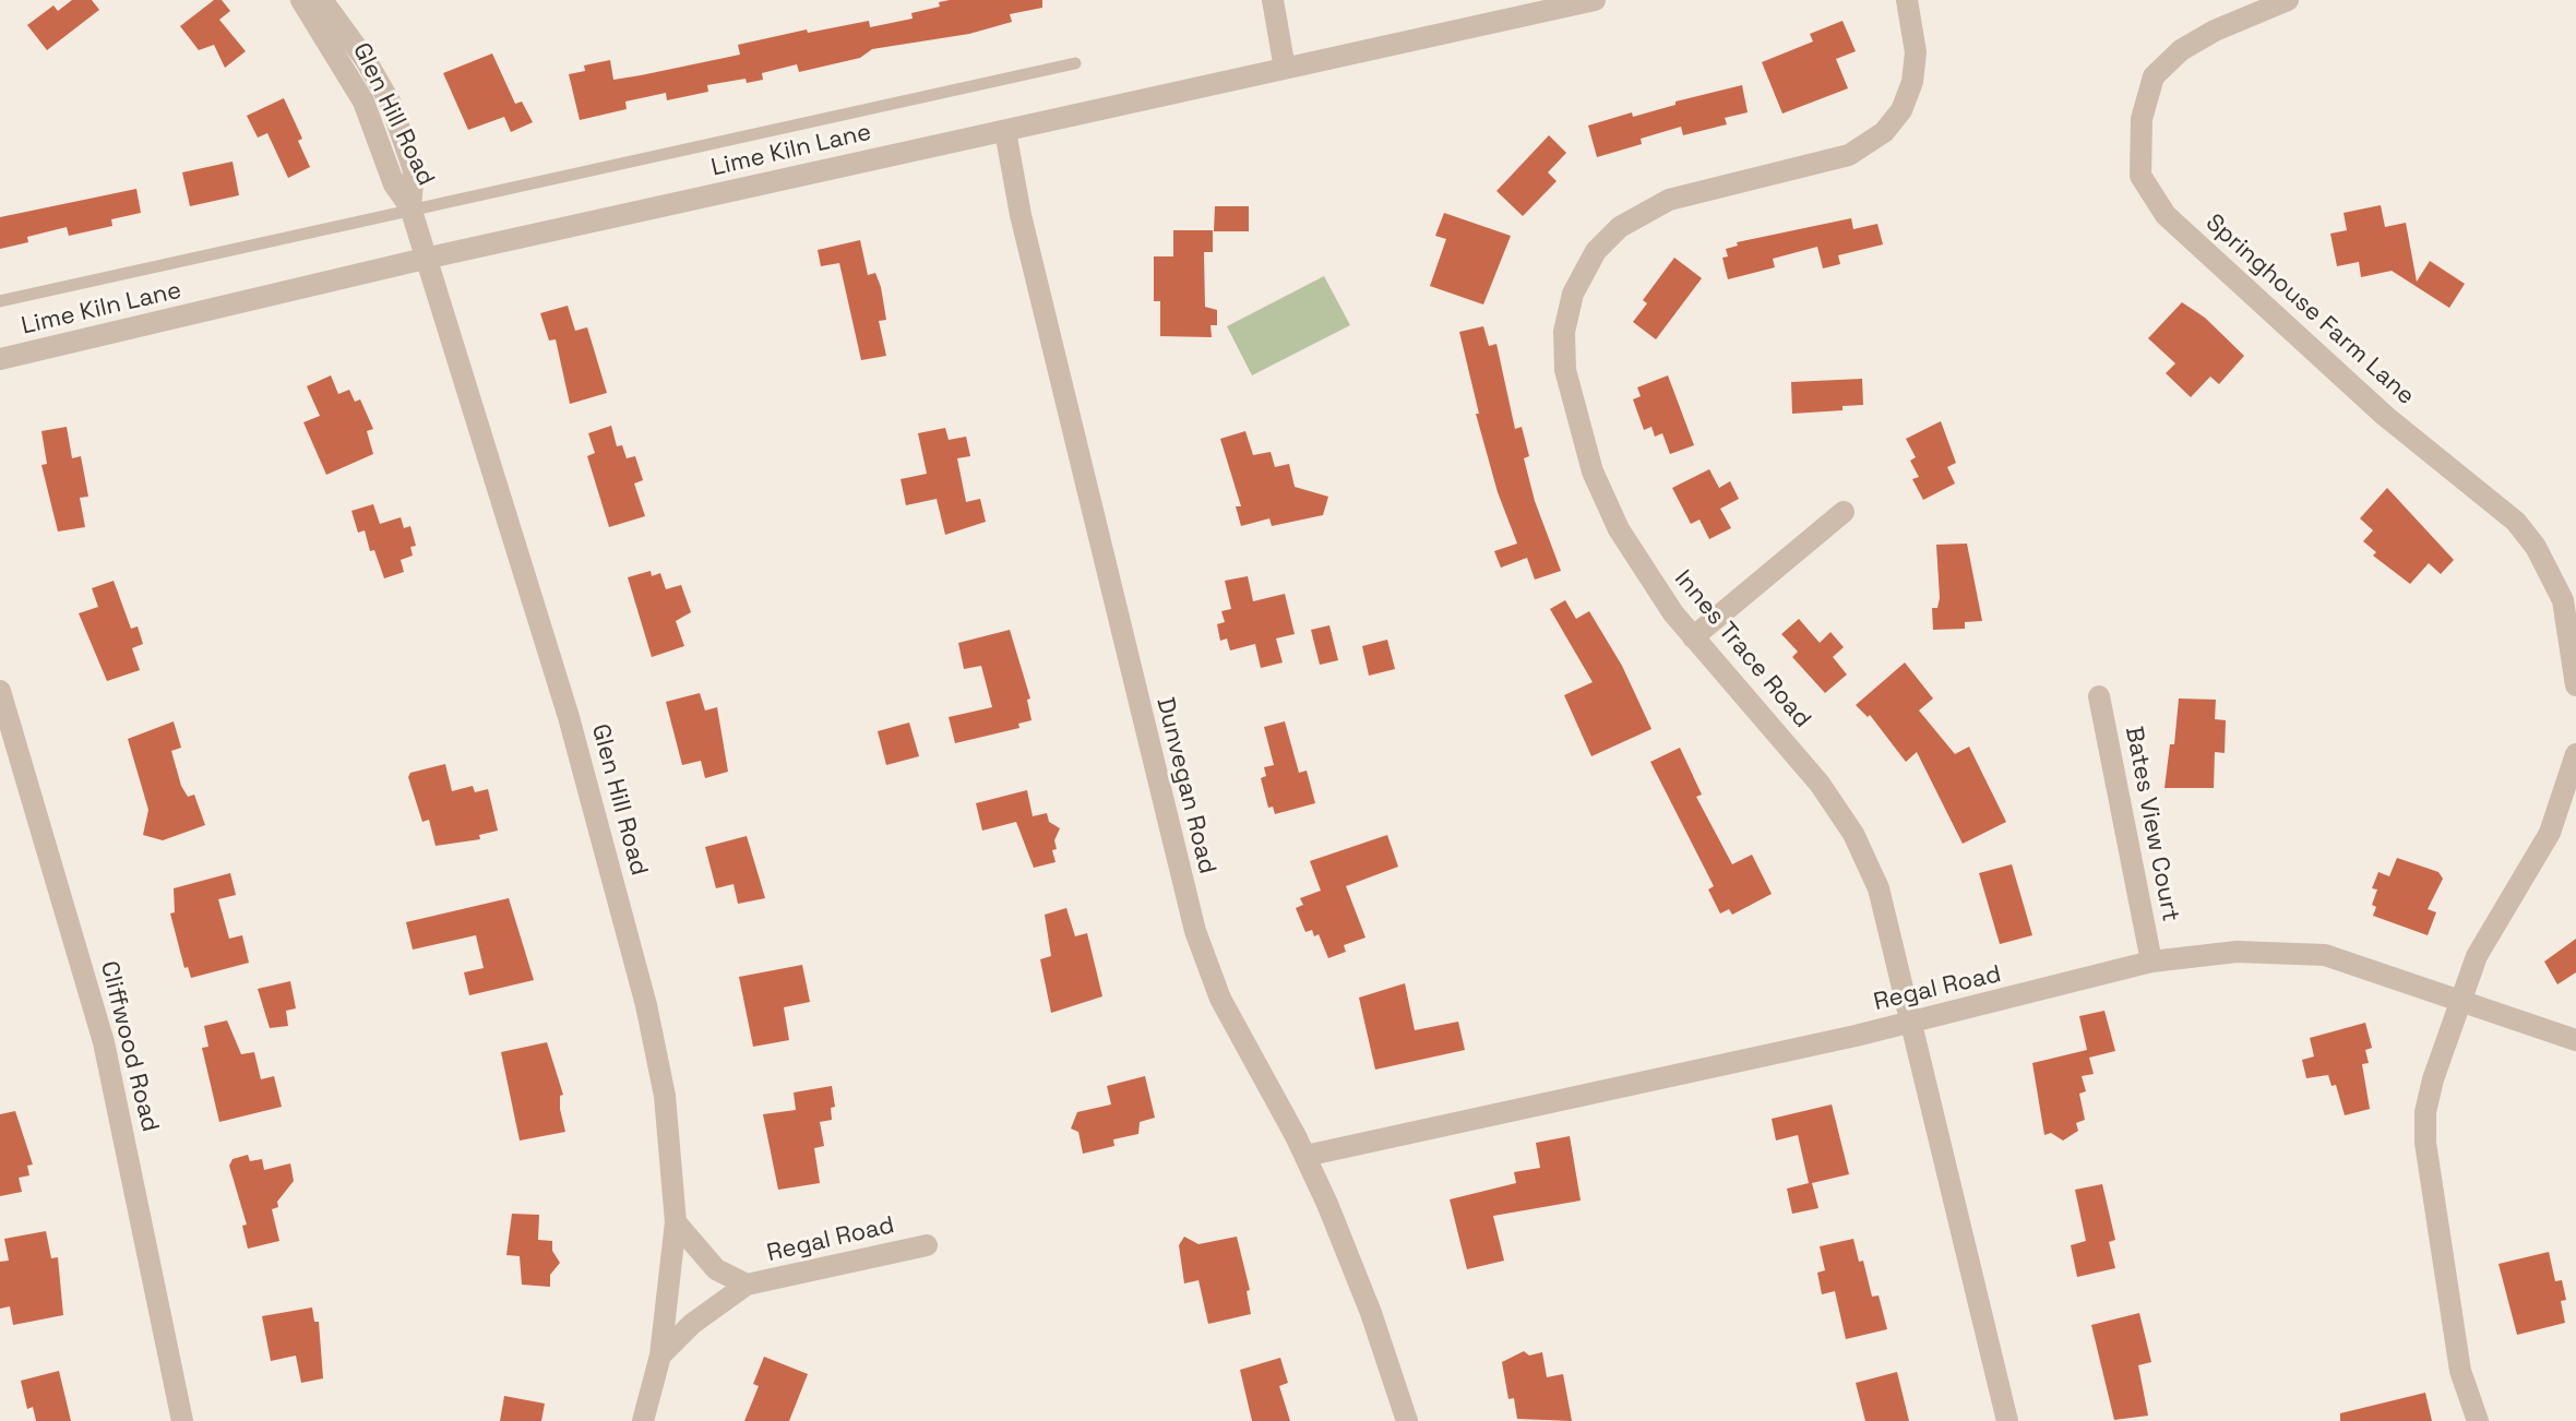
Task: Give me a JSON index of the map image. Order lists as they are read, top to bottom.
{
  "streets": {
    "street": [
      "Glen Hill Road",
      "Lime Kiln Lane",
      "Springhouse Farm Lane",
      "Innes Trace Road",
      "Dunvegan Road",
      "Bates View Court",
      "Regal Road",
      "Cliffwood Road"
    ]
  },
  "crossings": [
    ["Glen Hill Road", "Lime Kiln Lane"],
    ["Glen Hill Road", "Regal Road"],
    ["Lime Kiln Lane", "Dunvegan Road"],
    ["Innes Trace Road", "Regal Road"],
    ["Dunvegan Road", "Regal Road"],
    ["Bates View Court", "Regal Road"]
  ]
}
